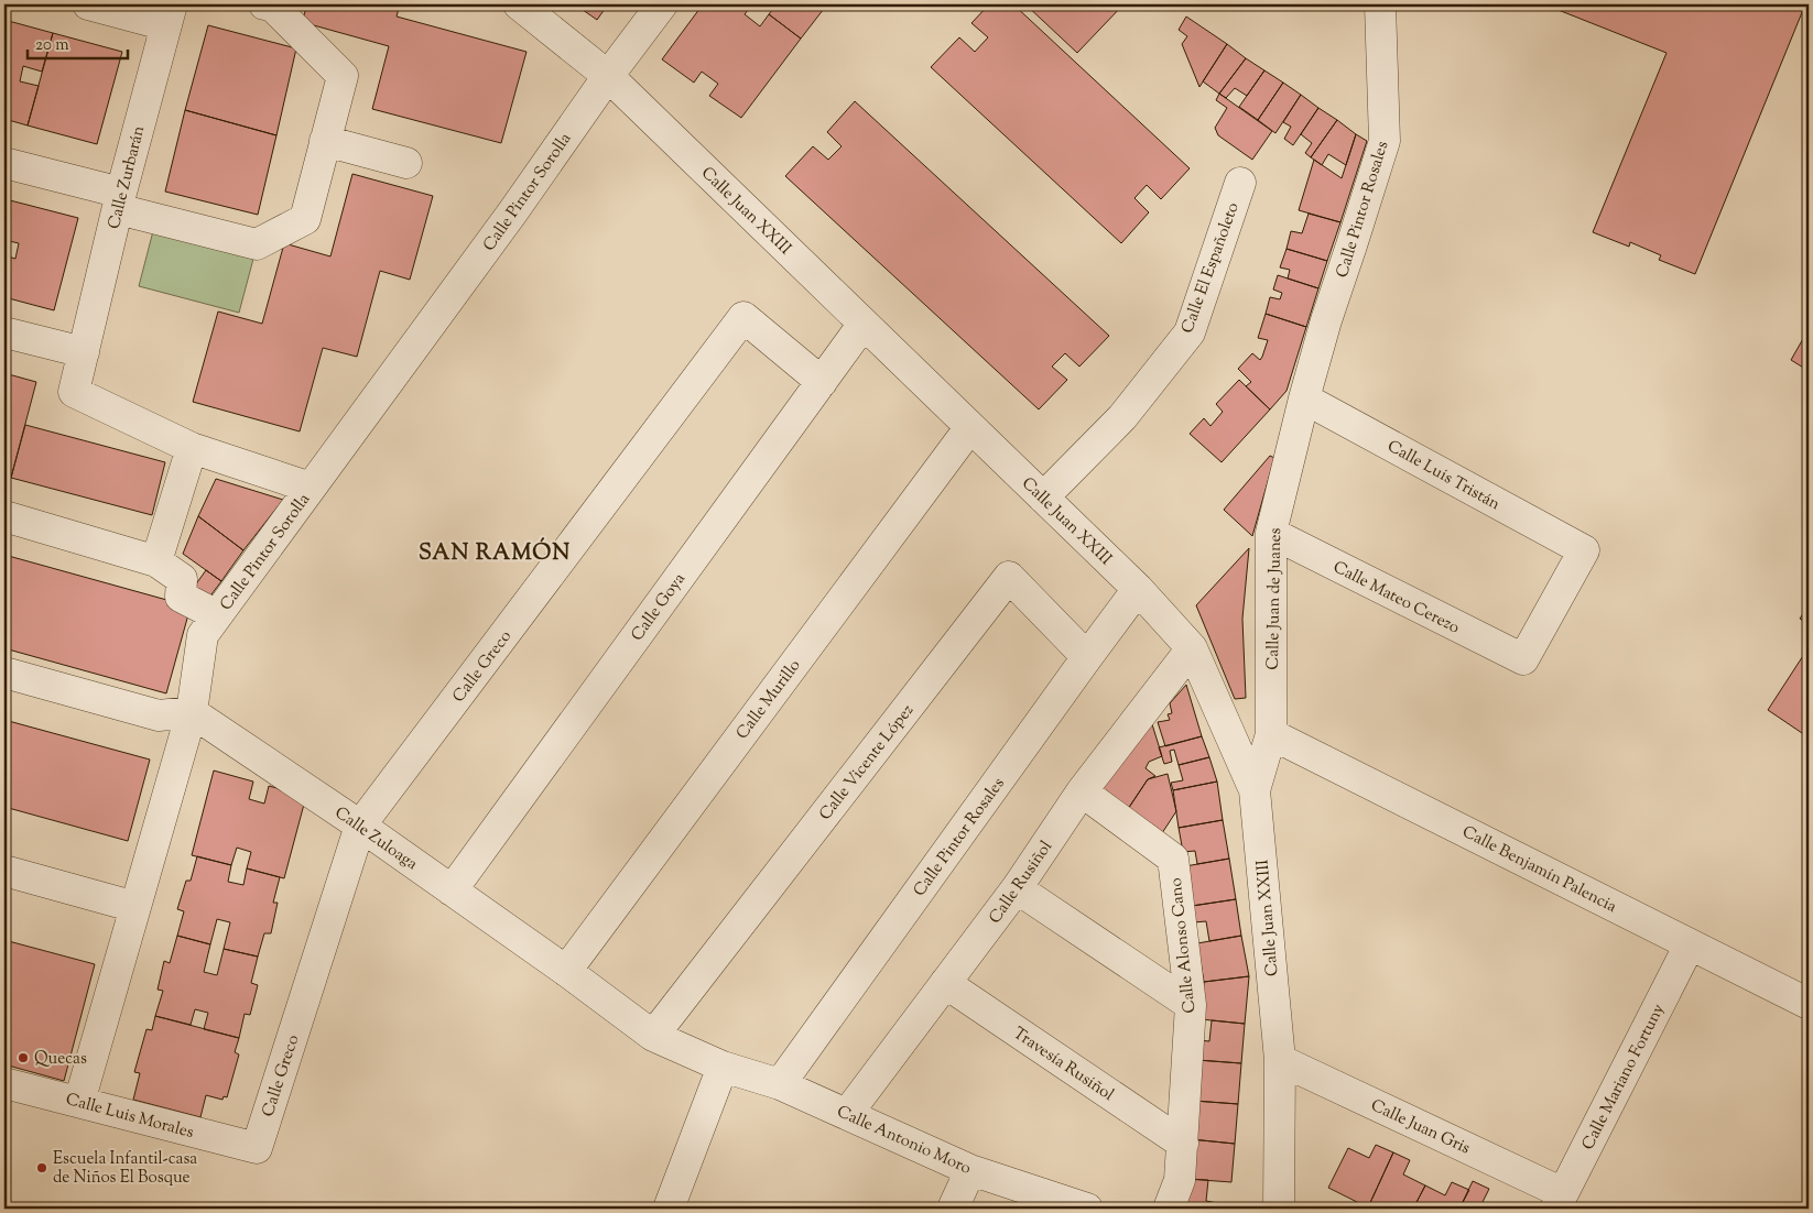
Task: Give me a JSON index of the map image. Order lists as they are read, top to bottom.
{
  "streets": {
    "street": [
      "Calle Zurbarán",
      "Calle Pintor Sorolla",
      "Calle Pintor Rosales",
      "Calle Juan XXIII",
      "Calle El Españoleto",
      "Calle Luis Tristán",
      "Calle Mateo Cerezo",
      "Calle Juan de Juanes",
      "Calle Goya",
      "Calle Greco",
      "Calle Murillo",
      "Calle Vicente López",
      "Calle Zuloaga",
      "Calle Benjamín Palencia",
      "Calle Rusiñol",
      "Calle Alonso Cano",
      "Travesía Rusiñol",
      "Calle Mariano Fortuny",
      "Calle Luis Morales",
      "Calle Juan Gris",
      "Calle Antonio Moro"
    ]
  },
  "crossings": [
    ["Calle Pintor Sorolla", "Calle Juan XXIII"],
    ["Calle Pintor Sorolla", "Calle Zuloaga"],
    ["Calle Pintor Sorolla", "Calle Luis Morales"],
    ["Calle Pintor Rosales", "Calle Juan XXIII"],
    ["Calle Pintor Rosales", "Calle Luis Tristán"],
    ["Calle Pintor Rosales", "Calle Juan de Juanes"],
    ["Calle Pintor Rosales", "Calle Vicente López"],
    ["Calle Pintor Rosales", "Calle Antonio Moro"],
    ["Calle Juan XXIII", "Calle El Españoleto"],
    ["Calle Juan XXIII", "Calle Juan de Juanes"],
    ["Calle Juan XXIII", "Calle Goya"],
    ["Calle Juan XXIII", "Calle Murillo"],
    ["Calle Juan XXIII", "Calle Rusiñol"],
    ["Calle Juan XXIII", "Calle Juan Gris"],
    ["Calle Luis Tristán", "Calle Mateo Cerezo"],
    ["Calle Luis Tristán", "Calle Juan de Juanes"],
    ["Calle Mateo Cerezo", "Calle Juan de Juanes"],
    ["Calle Juan de Juanes", "Calle Benjamín Palencia"],
    ["Calle Goya", "Calle Greco"],
    ["Calle Goya", "Calle Zuloaga"],
    ["Calle Greco", "Calle Zuloaga"],
    ["Calle Greco", "Calle Luis Morales"],
    ["Calle Murillo", "Calle Zuloaga"],
    ["Calle Vicente López", "Calle Zuloaga"],
    ["Calle Zuloaga", "Calle Antonio Moro"],
    ["Calle Benjamín Palencia", "Calle Mariano Fortuny"],
    ["Calle Rusiñol", "Calle Alonso Cano"],
    ["Calle Rusiñol", "Travesía Rusiñol"],
    ["Calle Rusiñol", "Calle Antonio Moro"],
    ["Calle Alonso Cano", "Travesía Rusiñol"],
    ["Calle Mariano Fortuny", "Calle Juan Gris"]
  ],
  "districts": ["SAN RAMÓN"],
  "places": ["Quecas", "Escuela Infantil-casa de Niños El Bosque"],
  "scale_bar": "20 m"
}
